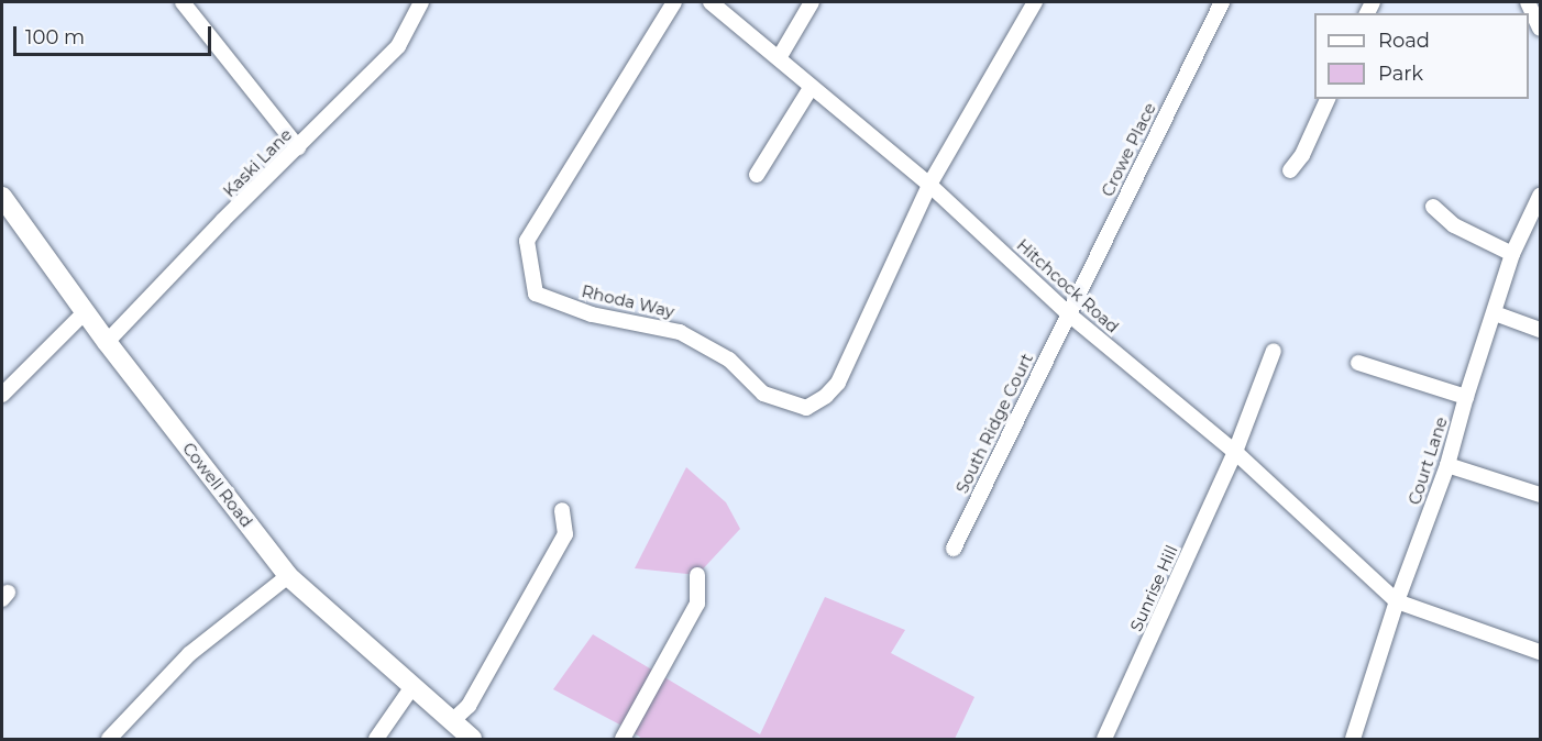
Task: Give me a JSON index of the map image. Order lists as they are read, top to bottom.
{
  "streets": {
    "street": [
      "Crowe Place",
      "Kaski Lane",
      "Hitchcock Road",
      "Rhoda Way",
      "South Ridge Court",
      "Court Lane",
      "Cowell Road",
      "Sunrise Hill"
    ]
  },
  "crossings": [
    ["Crowe Place", "Hitchcock Road"],
    ["Crowe Place", "South Ridge Court"],
    ["Kaski Lane", "Cowell Road"],
    ["Hitchcock Road", "Rhoda Way"],
    ["Hitchcock Road", "South Ridge Court"],
    ["Hitchcock Road", "Court Lane"],
    ["Hitchcock Road", "Sunrise Hill"]
  ],
  "legend": ["Road", "Park"],
  "scale_bar": "100 m"
}
